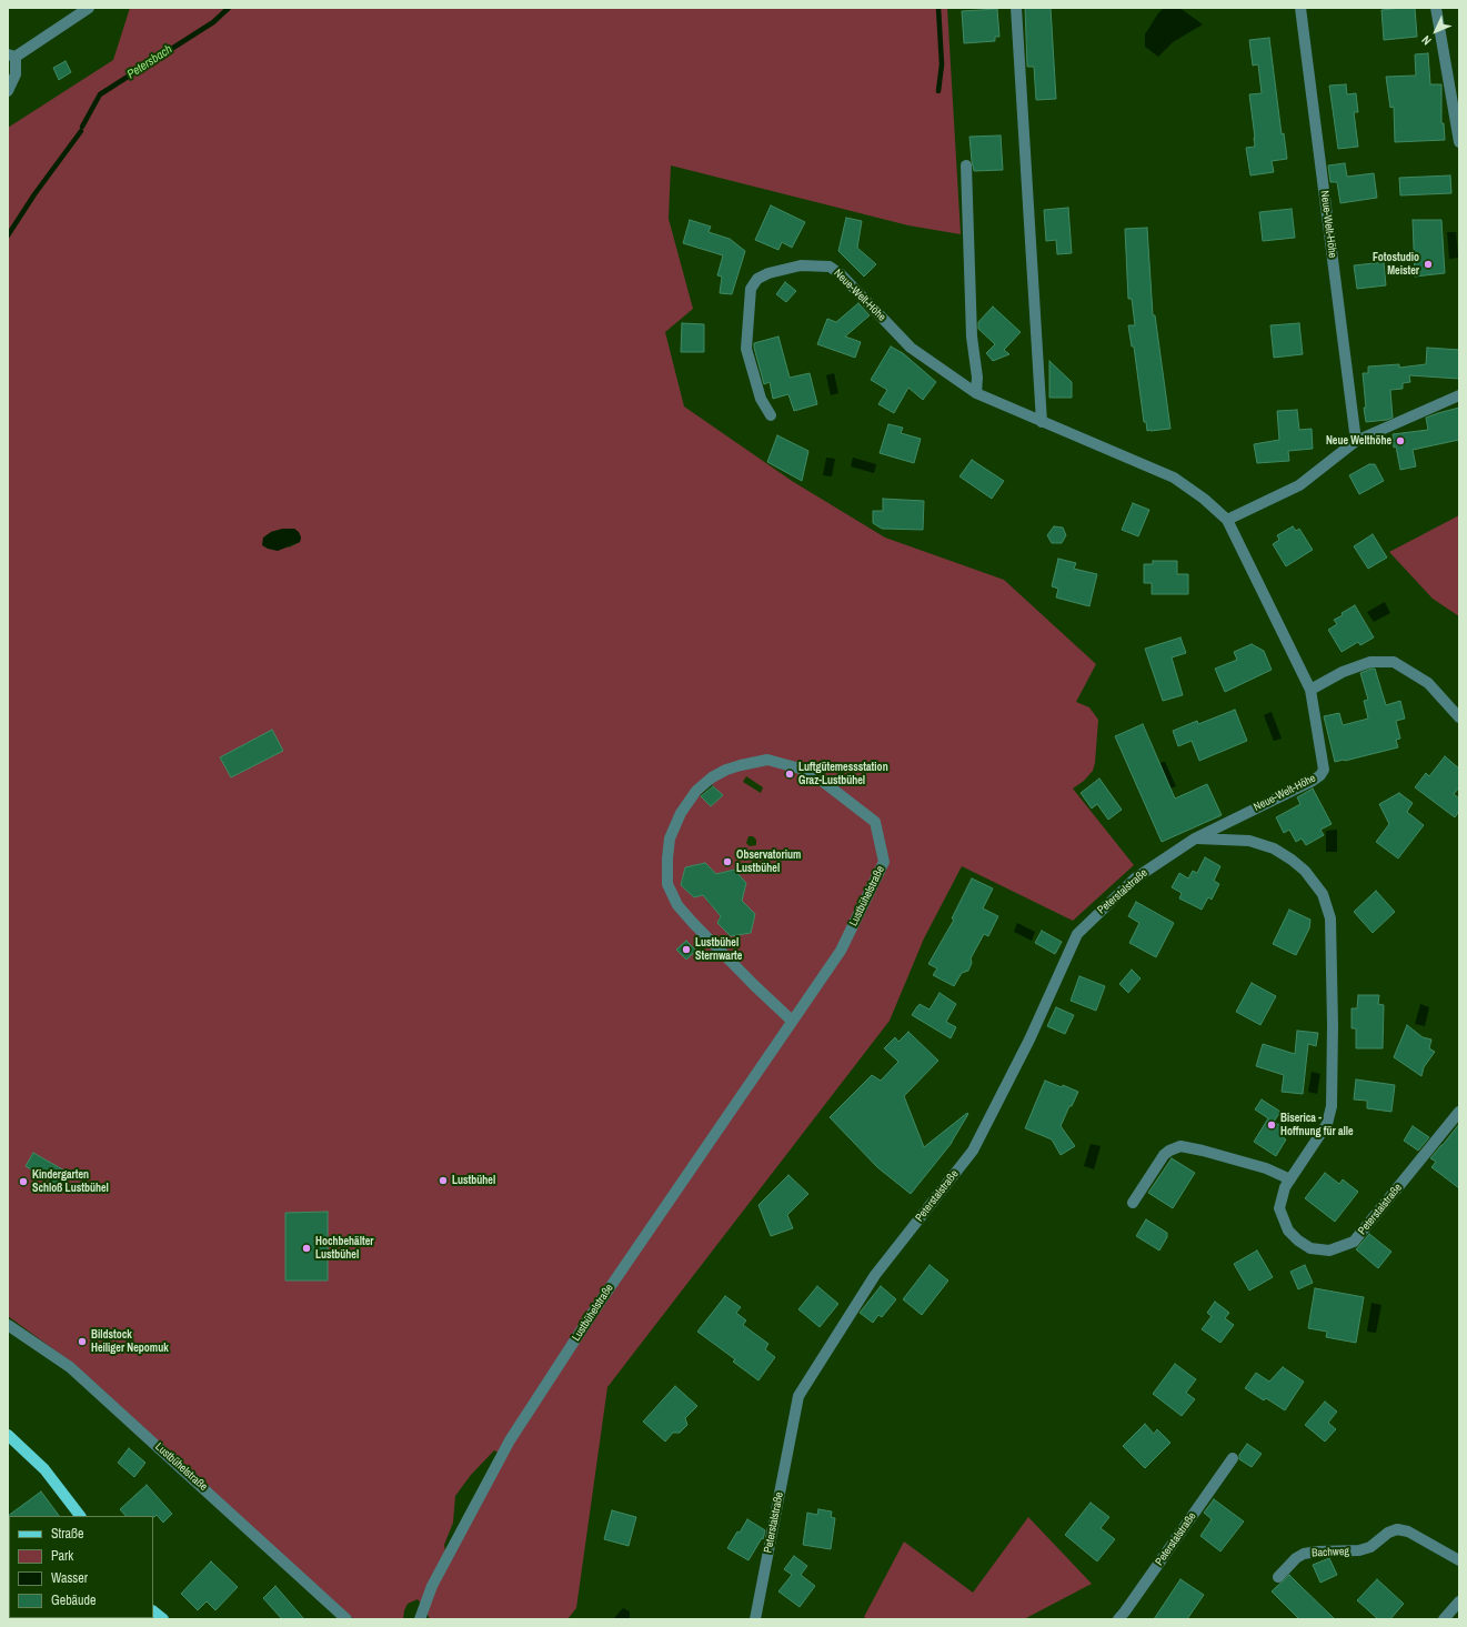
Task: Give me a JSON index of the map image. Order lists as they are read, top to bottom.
{
  "streets": {
    "street": [
      "Neue-Welt-Höhe",
      "Peterstalstraße",
      "Lustbühelstraße",
      "Bachweg"
    ]
  },
  "crossings": [
    ["Neue-Welt-Höhe", "Peterstalstraße"]
  ],
  "water": ["Petersbach"],
  "places": [
    "Fotostudio Meister",
    "Neue Welthöhe",
    "Luftgütemessstation Graz-Lustbühel",
    "Observatorium Lustbühel",
    "Lustbühel Sternwarte",
    "Biserica - Hoffnung für alle",
    "Lustbühel",
    "Kindergarten Schloß Lustbühel",
    "Hochbehälter Lustbühel",
    "Bildstock Heiliger Nepomuk"
  ],
  "legend": [
    "Straße",
    "Park",
    "Wasser",
    "Gebäude"
  ],
  "north": "bottom left"
}
